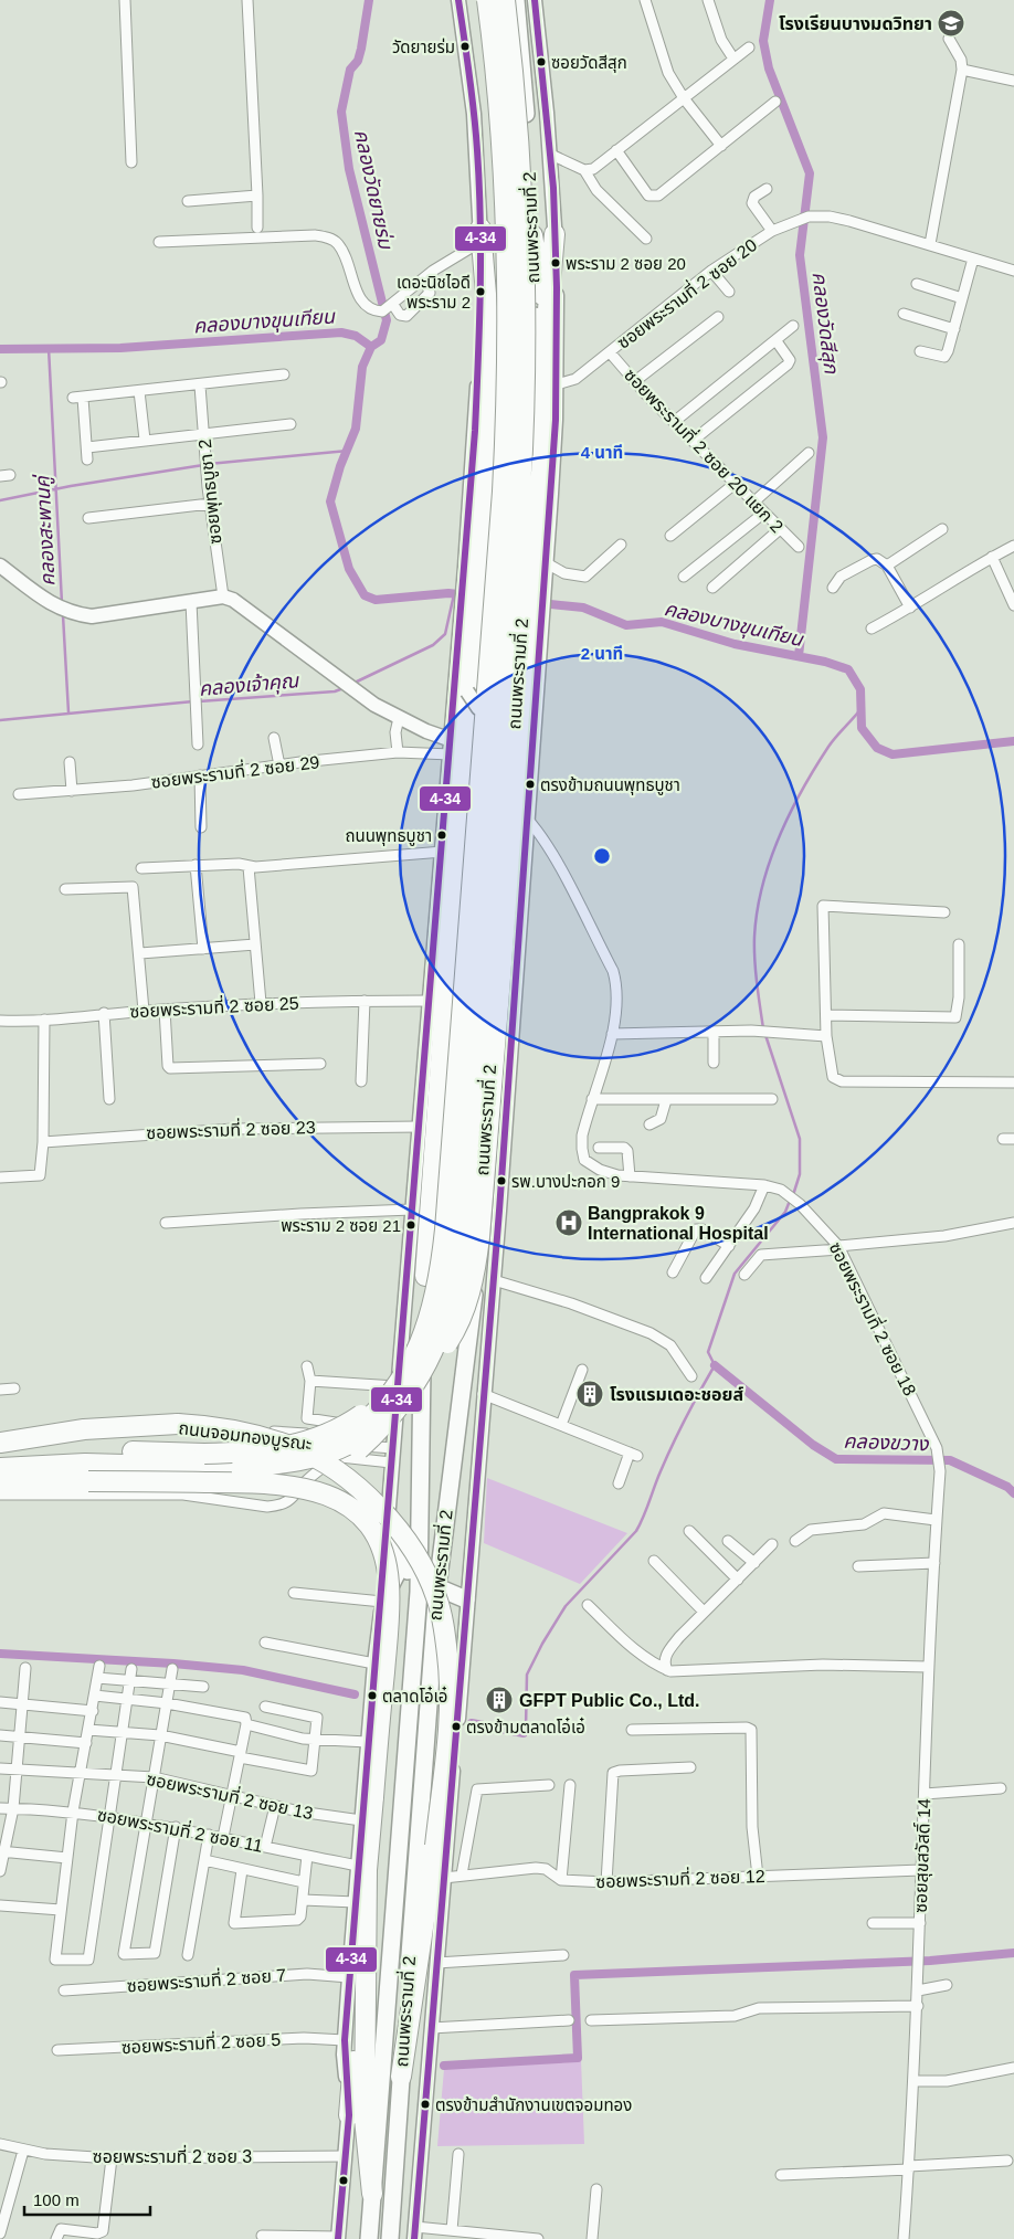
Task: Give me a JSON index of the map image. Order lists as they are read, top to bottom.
{
  "streets": {
    "main road": ["ถนนพระรามที่ 2"],
    "street": [
      "ซอยพระรามที่ 2 ซอย 20",
      "ซอยพระรามที่ 2 ซอย 20 แยก 2",
      "ซอยพุทธบูชา 2",
      "ซอยพระรามที่ 2 ซอย 29",
      "ซอยพระรามที่ 2 ซอย 25",
      "ซอยพระรามที่ 2 ซอย 23",
      "ซอยพระรามที่ 2 ซอย 18",
      "ถนนจอมทองบูรณะ",
      "ซอยพระรามที่ 2 ซอย 13",
      "ซอยพระรามที่ 2 ซอย 11",
      "ซอยสุขสวัสดิ์ 14",
      "ซอยพระรามที่ 2 ซอย 12",
      "ซอยพระรามที่ 2 ซอย 7",
      "ซอยพระรามที่ 2 ซอย 5",
      "ซอยพระรามที่ 2 ซอย 3"
    ]
  },
  "crossings": [
    ["ถนนพระรามที่ 2", "ซอยพระรามที่ 2 ซอย 20"],
    ["ถนนพระรามที่ 2", "ซอยพระรามที่ 2 ซอย 18"],
    ["ถนนพระรามที่ 2", "ซอยพระรามที่ 2 ซอย 12"],
    ["ซอยพระรามที่ 2 ซอย 20", "ซอยพระรามที่ 2 ซอย 20 แยก 2"],
    ["ซอยพระรามที่ 2 ซอย 18", "ซอยสุขสวัสดิ์ 14"],
    ["ซอยสุขสวัสดิ์ 14", "ซอยพระรามที่ 2 ซอย 12"]
  ],
  "water": [
    "คลองวัดยายร่ม",
    "คลองบางขุนเทียน",
    "คลองวัดสีสุก",
    "คลองสะพานคู่",
    "คลองเจ้าคุณ",
    "คลองขวาง"
  ],
  "places": {
    "school or university": ["โรงเรียนบางมดวิทยา"],
    "other": [
      "วัดยายร่ม",
      "ซอยวัดสีสุก",
      "พระราม 2 ซอย 20",
      "เดอะนิชไอดี พระราม 2",
      "ตรงข้ามถนนพุทธบูชา",
      "ถนนพุทธบูชา",
      "รพ.บางปะกอก 9",
      "พระราม 2 ซอย 21",
      "ตลาดโอ๋เอ๋",
      "ตรงข้ามตลาดโอ๋เอ๋",
      "ตรงข้ามสำนักงานเขตจอมทอง"
    ],
    "hospital": ["Bangprakok 9 International Hospital"],
    "building": ["โรงแรมเดอะชอยส์", "GFPT Public Co., Ltd."]
  },
  "lines": ["transit line 4-34"],
  "scale_bar": "100 m",
  "rings": ["4 นาที", "2 นาที"]
}
